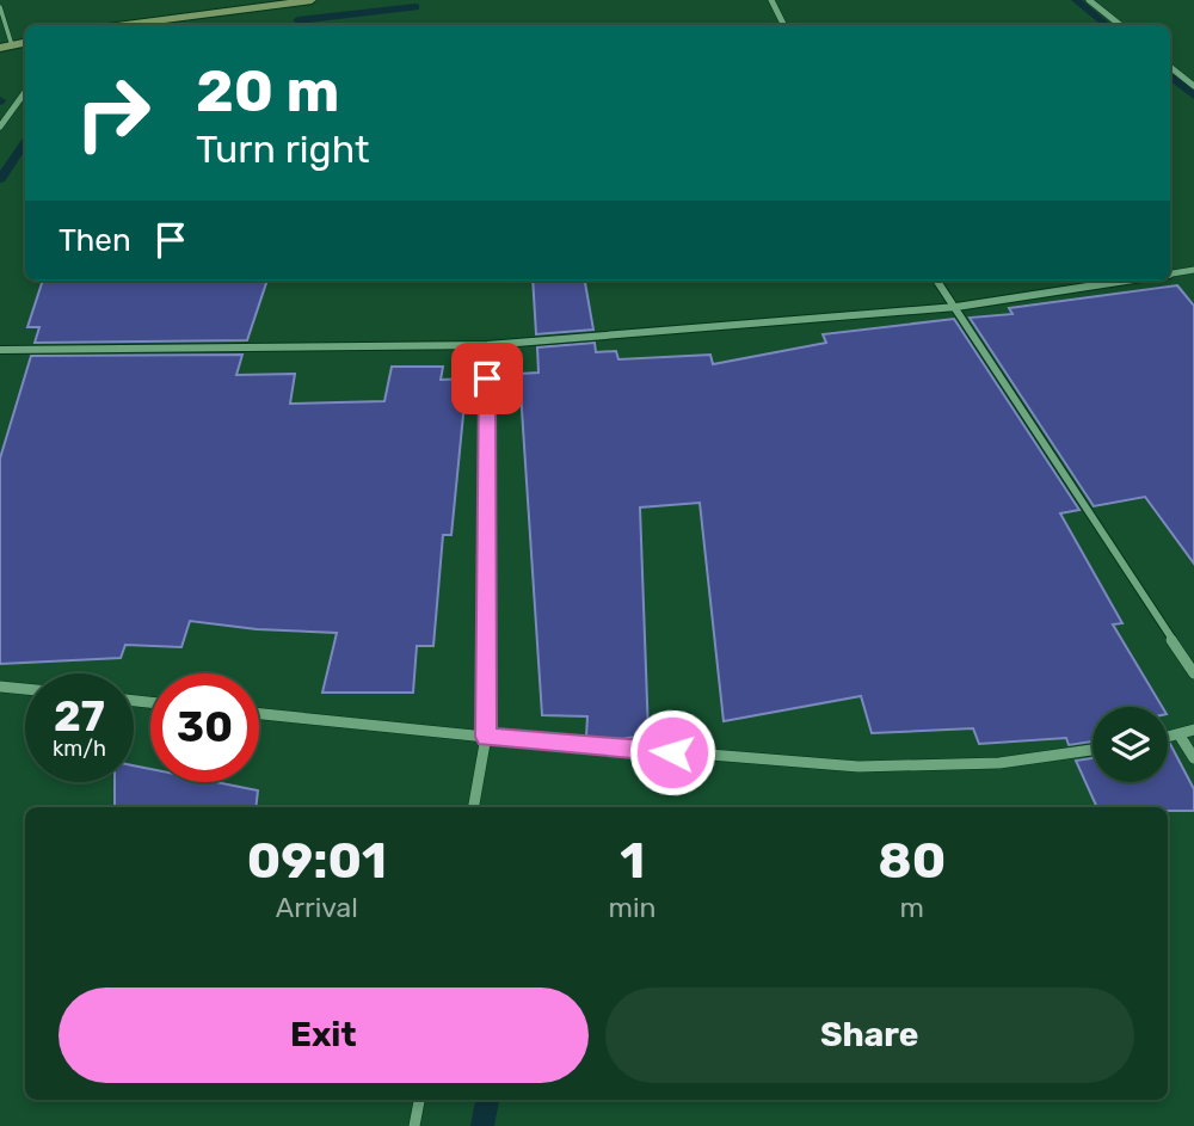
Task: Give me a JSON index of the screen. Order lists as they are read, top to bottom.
{
  "page": {
    "turn": ["20 m", "Turn right"],
    "then": "Then",
    "speed": "27 km/h",
    "limit": "30",
    "eta": [
      "09:01",
      "Arrival",
      "1",
      "min",
      "80",
      "m"
    ],
    "buttons": ["Exit", "Share"]
  }
}
